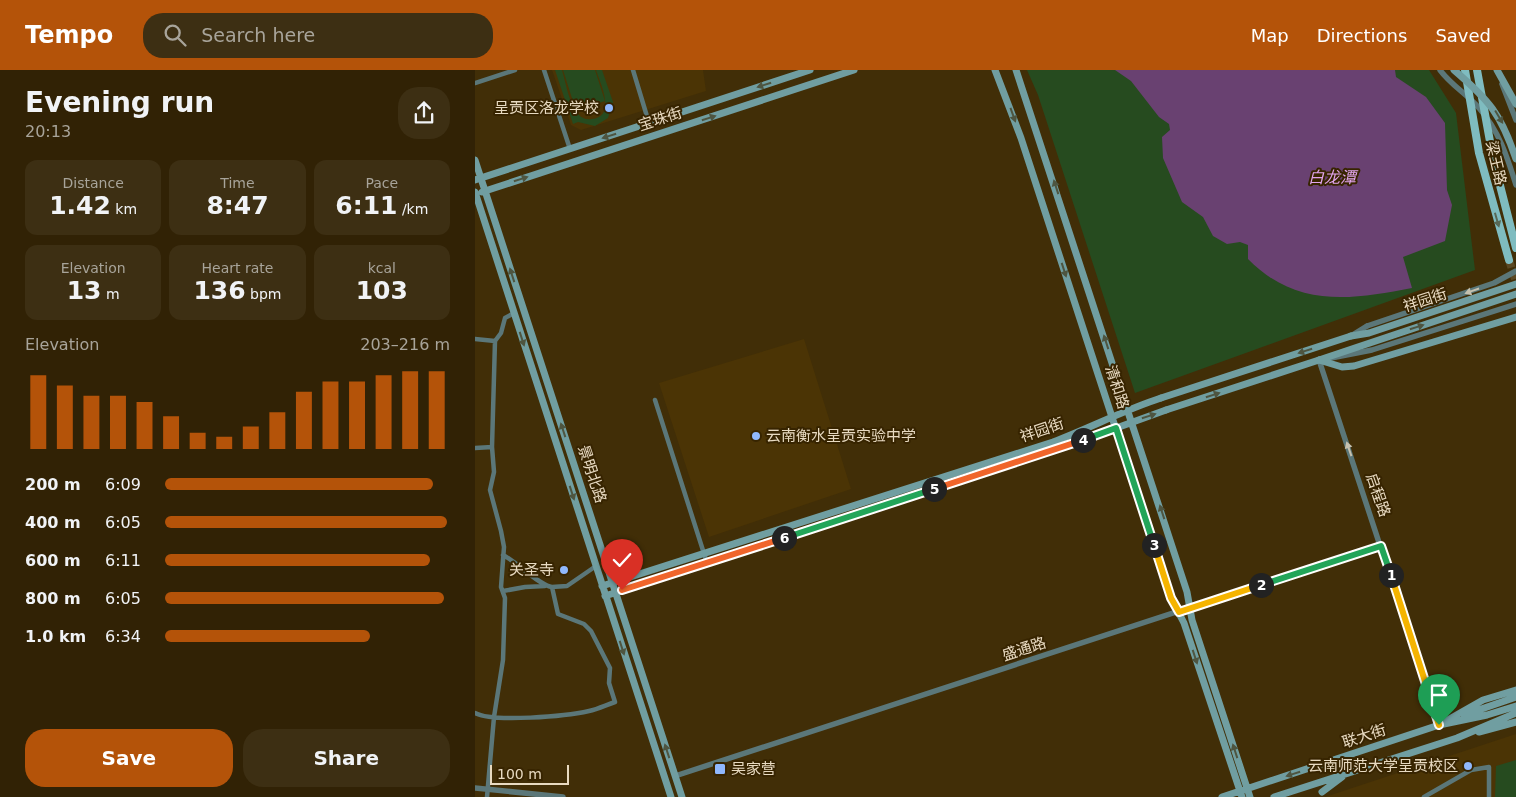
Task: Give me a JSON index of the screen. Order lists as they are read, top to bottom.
{
  "streets": {
    "main road": [
      "宝珠街",
      "梁王路",
      "祥园街",
      "清和路",
      "景明北路",
      "联大街"
    ],
    "street": ["启程路", "盛通路"]
  },
  "crossings": [
    ["宝珠街", "景明北路"],
    ["祥园街", "清和路"],
    ["祥园街", "景明北路"],
    ["祥园街", "启程路"],
    ["清和路", "盛通路"],
    ["清和路", "联大街"],
    ["景明北路", "盛通路"],
    ["启程路", "盛通路"],
    ["启程路", "联大街"]
  ],
  "one_way": ["启程路"],
  "water": ["白龙潭"],
  "places": {
    "other": [
      "呈贡区洛龙学校",
      "云南衡水呈贡实验中学",
      "关圣寺",
      "云南师范大学呈贡校区"
    ],
    "transit": ["吴家营"]
  },
  "scale_bar": "100 m",
  "page": {
    "header": "Tempo",
    "search": "Search here",
    "nav": ["Map", "Directions", "Saved"],
    "heading": ["Evening run", "20:13"],
    "stats": [
      ["Distance", "1.42 km"],
      ["Time", "8:47"],
      ["Pace", "6:11 /km"],
      ["Elevation", "13 m"],
      ["Heart rate", "136 bpm"],
      ["kcal", "103"]
    ],
    "chart": ["Elevation", "203–216 m"],
    "pins": [
      "4",
      "5",
      "6",
      "3",
      "1",
      "2"
    ],
    "list": [
      {
        "name": "200 m",
        "note": "6:09"
      },
      {
        "name": "400 m",
        "note": "6:05"
      },
      {
        "name": "600 m",
        "note": "6:11"
      },
      {
        "name": "800 m",
        "note": "6:05"
      },
      {
        "name": "1.0 km",
        "note": "6:34"
      }
    ],
    "buttons": ["Save", "Share"],
    "scale": "100 m"
  }
}
